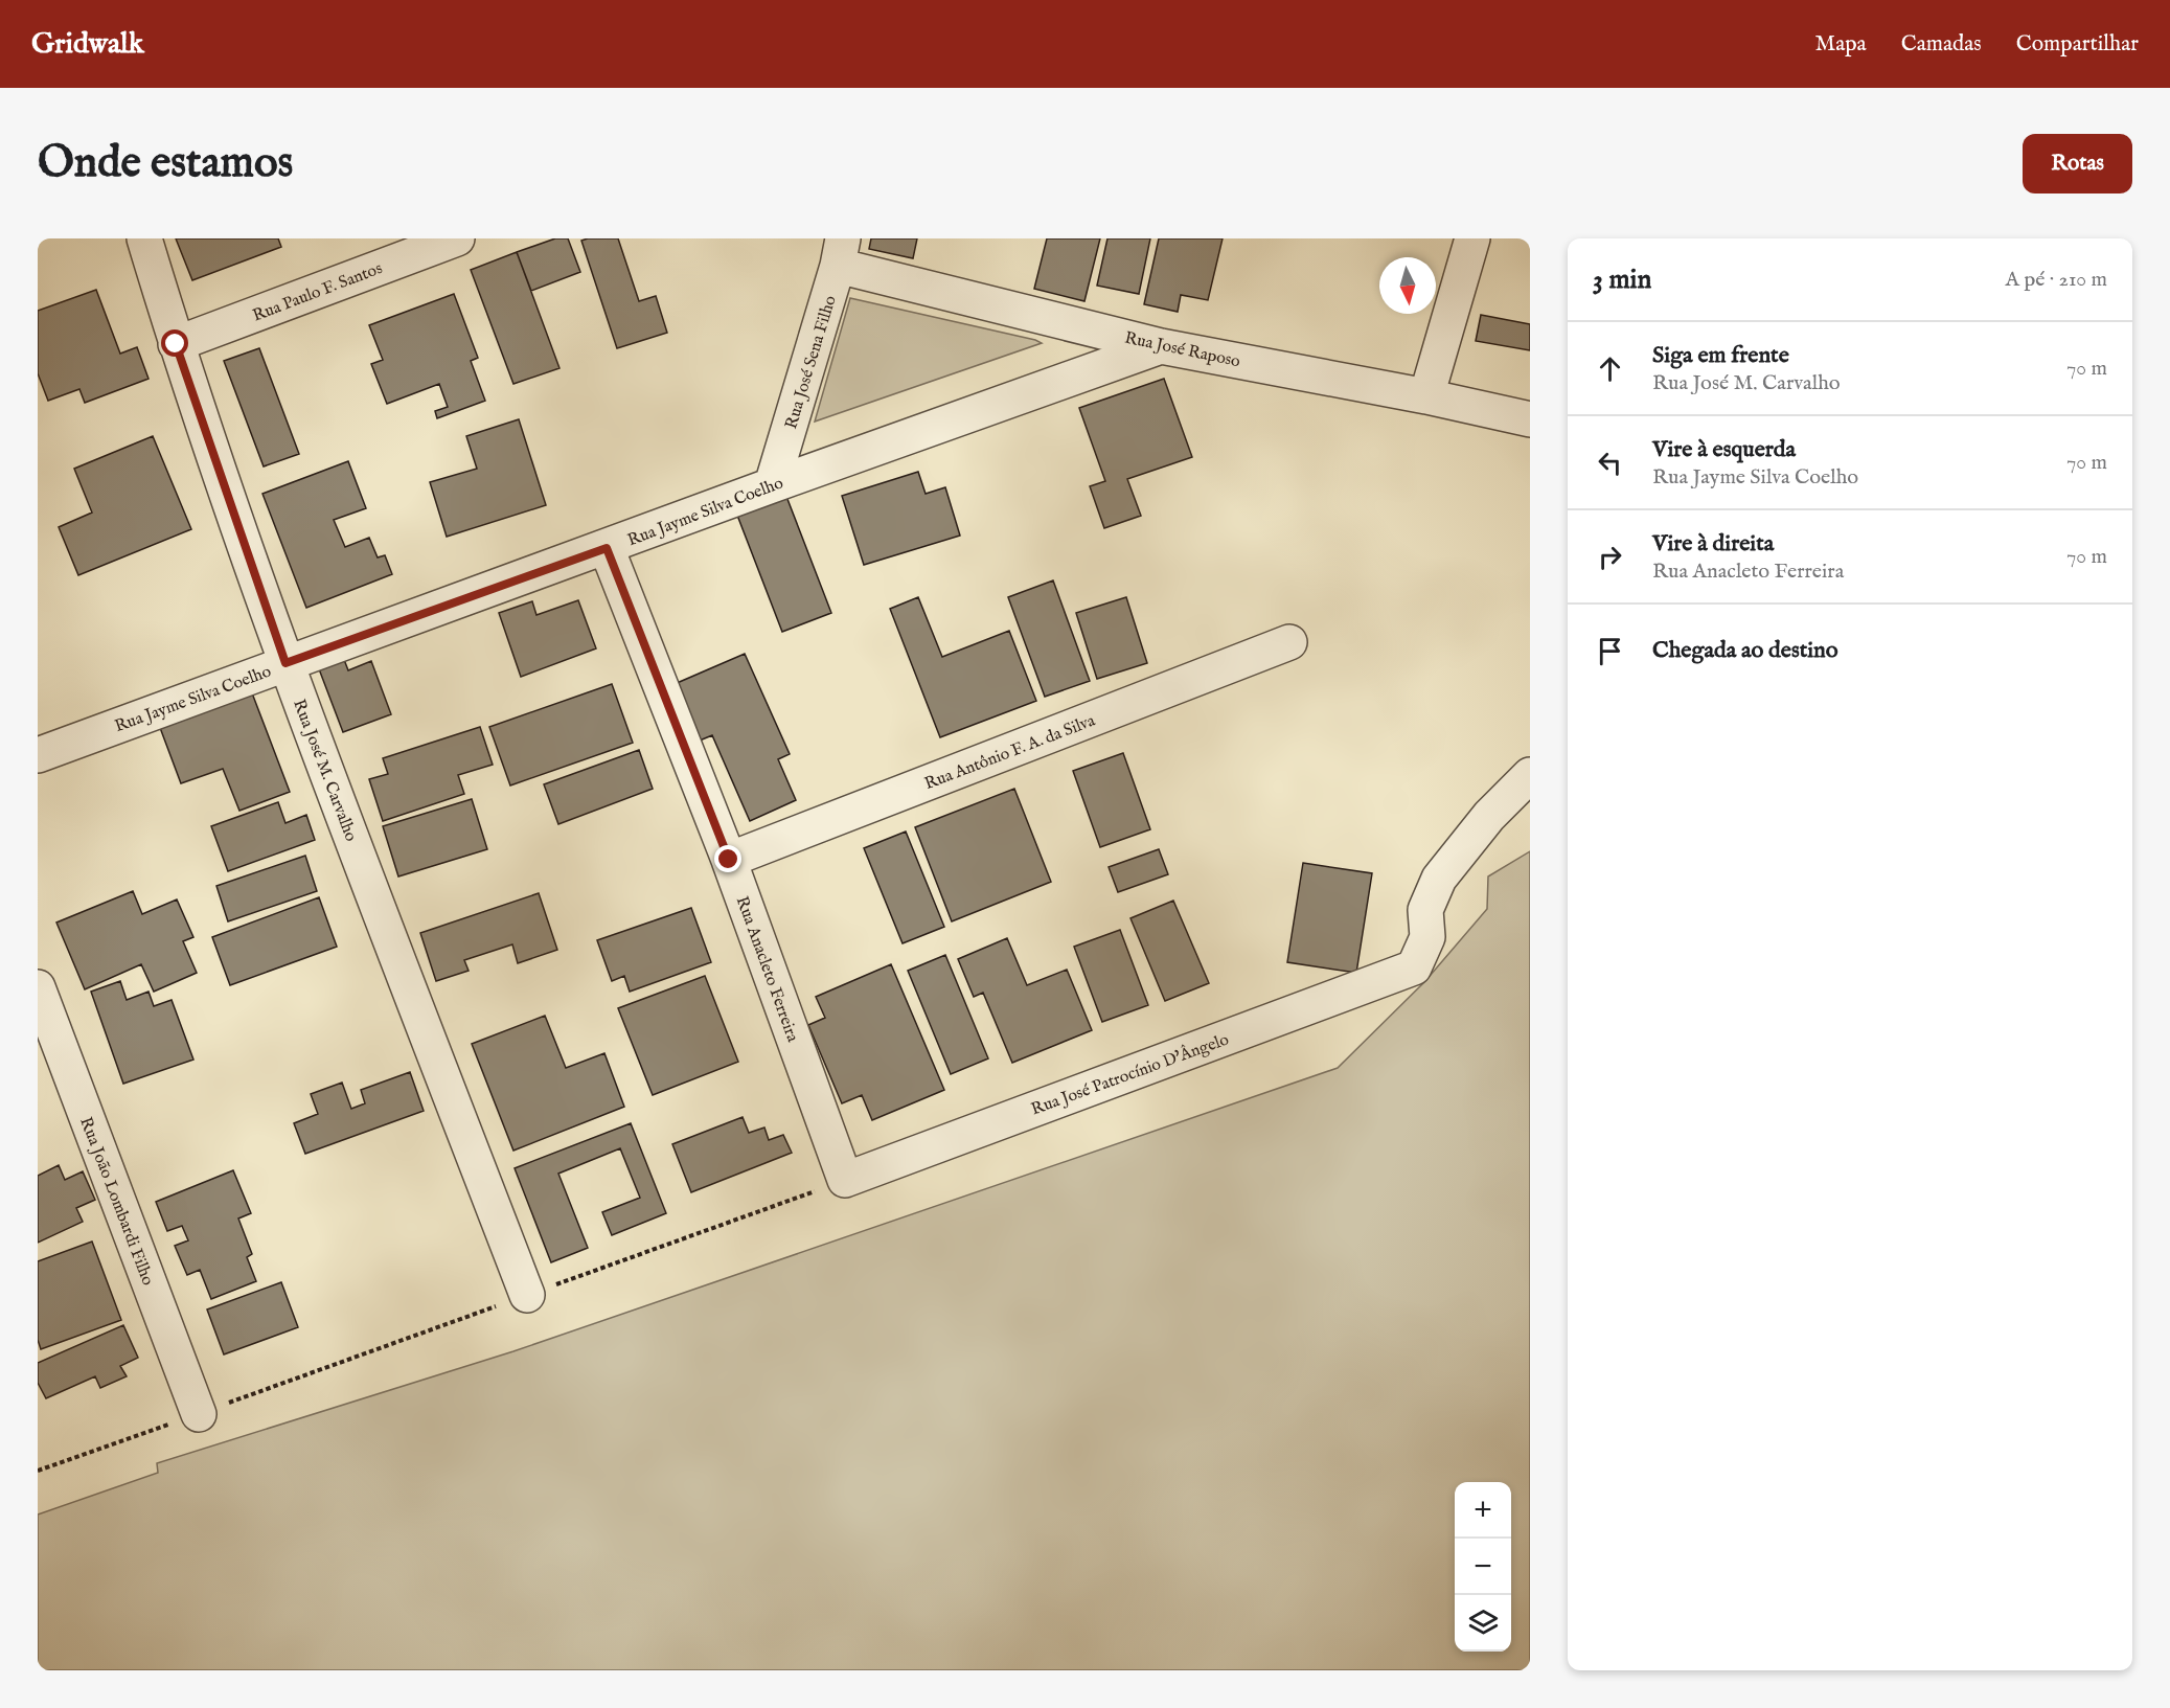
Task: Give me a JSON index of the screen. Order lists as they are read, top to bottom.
{
  "streets": {
    "street": [
      "Rua Paulo F. Santos",
      "Rua José Raposo",
      "Rua José Sena Filho",
      "Rua Jayme Silva Coelho",
      "Rua Antônio F. A. da Silva",
      "Rua José M. Carvalho",
      "Rua Anacleto Ferreira",
      "Rua José Patrocínio D'Ângelo",
      "Rua João Lombardi Filho"
    ]
  },
  "crossings": [
    ["Rua Paulo F. Santos", "Rua José M. Carvalho"],
    ["Rua José Raposo", "Rua José Sena Filho"],
    ["Rua José Raposo", "Rua Jayme Silva Coelho"],
    ["Rua José Sena Filho", "Rua Jayme Silva Coelho"],
    ["Rua Jayme Silva Coelho", "Rua José M. Carvalho"],
    ["Rua Jayme Silva Coelho", "Rua Anacleto Ferreira"],
    ["Rua Antônio F. A. da Silva", "Rua Anacleto Ferreira"],
    ["Rua Anacleto Ferreira", "Rua José Patrocínio D'Ângelo"]
  ],
  "north": "bottom",
  "page": {
    "header": "Gridwalk",
    "nav": ["Mapa", "Camadas", "Compartilhar"],
    "buttons": "Rotas",
    "title": "Onde estamos",
    "heading": ["3 min", "A pé · 210 m"],
    "list": [
      ["Siga em frente", "Rua José M. Carvalho", "70 m"],
      ["Vire à esquerda", "Rua Jayme Silva Coelho", "70 m"],
      ["Vire à direita", "Rua Anacleto Ferreira", "70 m"],
      "Chegada ao destino"
    ],
    "map_buttons": ["+", "−"]
  }
}
